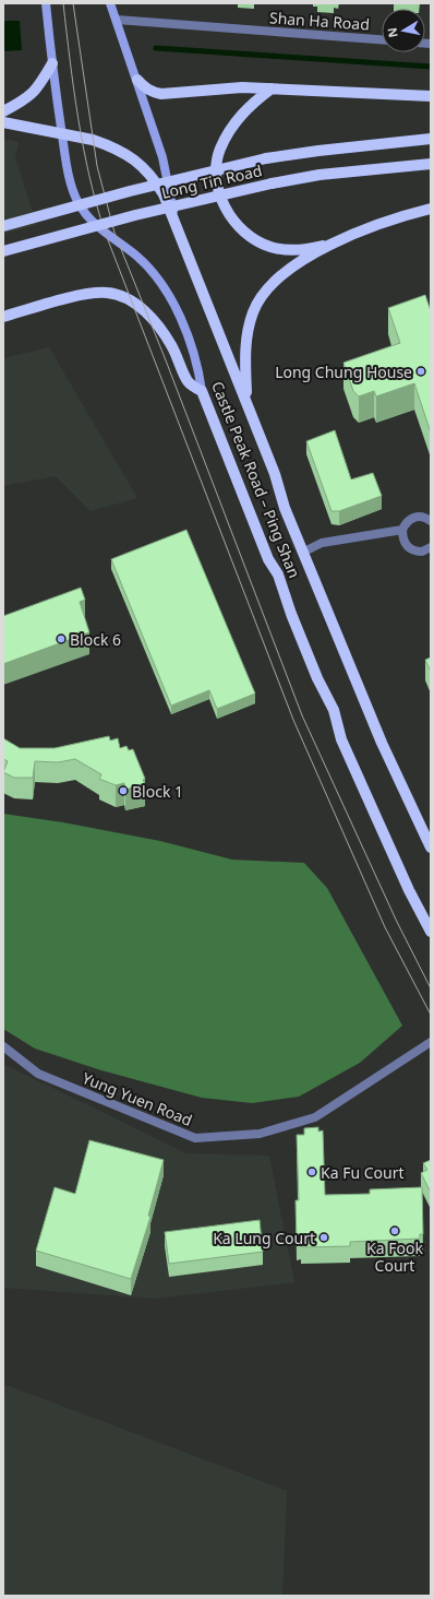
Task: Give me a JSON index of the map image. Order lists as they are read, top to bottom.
{
  "streets": {
    "main road": ["Long Tin Road", "Castle Peak Road – Ping Shan"],
    "street": ["Shan Ha Road", "Yung Yuen Road"]
  },
  "crossings": [
    ["Shan Ha Road", "Castle Peak Road – Ping Shan"]
  ],
  "places": [
    "Long Chung House",
    "Block 6",
    "Block 1",
    "Ka Fu Court",
    "Ka Fook Court",
    "Ka Lung Court"
  ],
  "north": "left"
}
